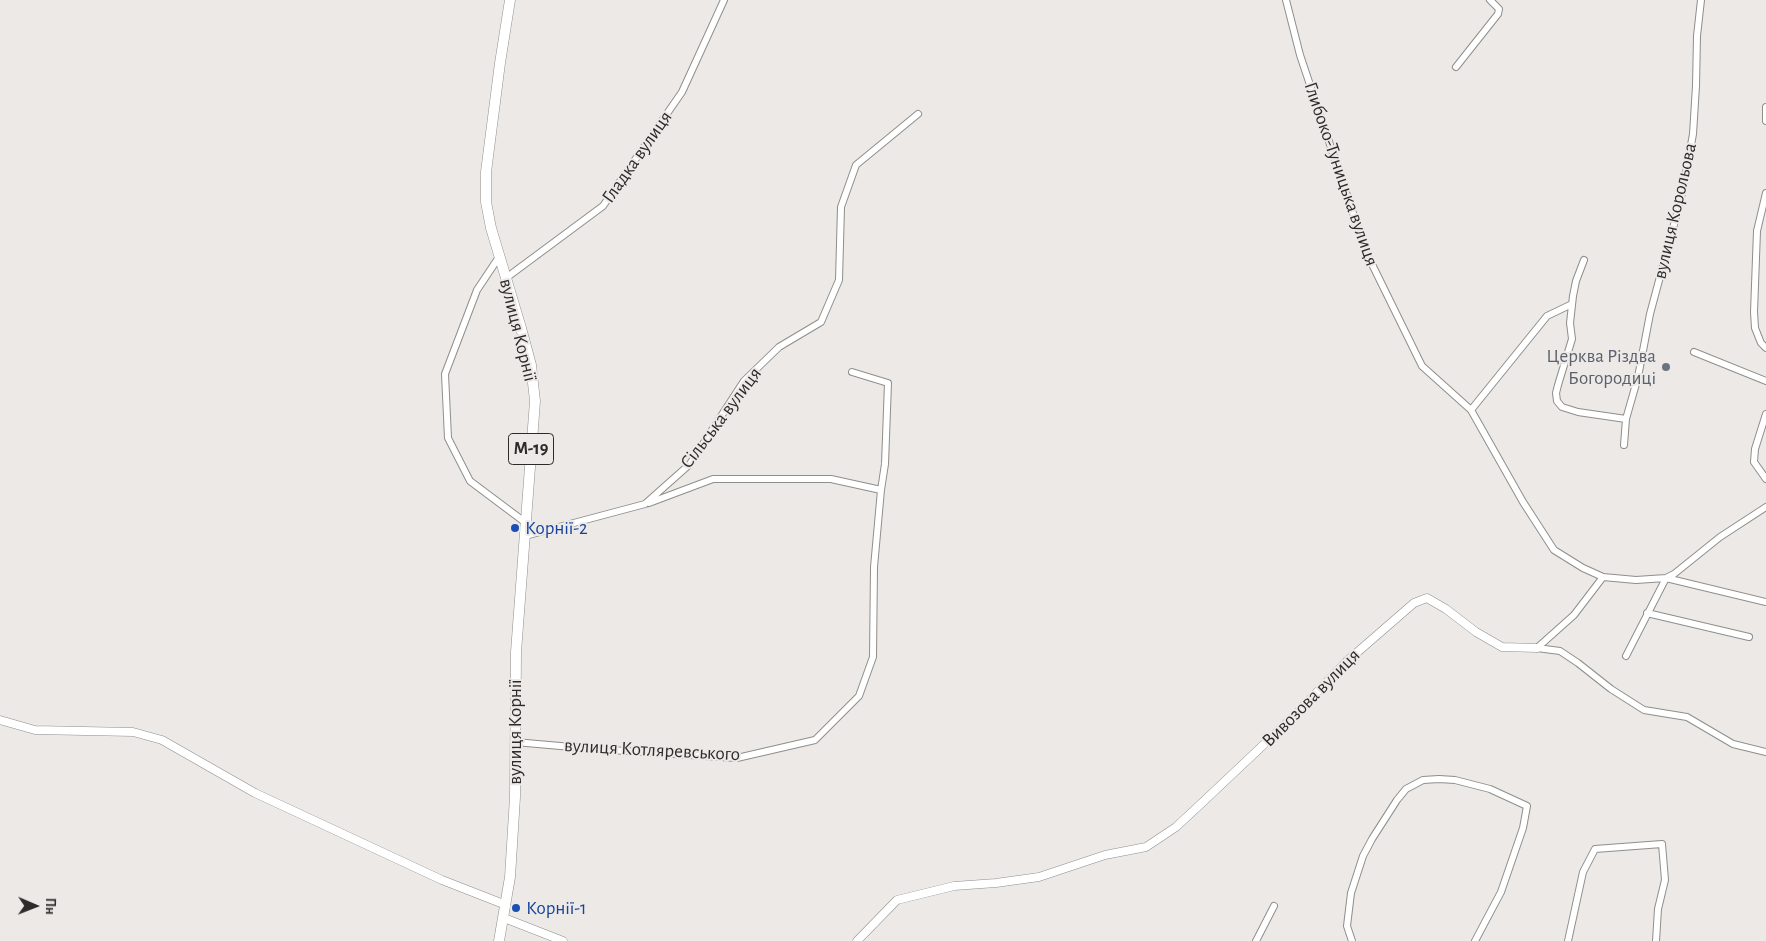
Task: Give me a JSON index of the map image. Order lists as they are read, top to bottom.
{
  "streets": {
    "highway": ["вулиця Корнії", "М-19"],
    "street": [
      "Гладка вулиця",
      "Глибоко-Туницька вулиця",
      "вулиця Корольова",
      "Сільська вулиця",
      "Вивозова вулиця",
      "вулиця Котляревського"
    ]
  },
  "crossings": [
    ["Гладка вулиця", "вулиця Корнії"],
    ["вулиця Корнії", "Сільська вулиця"],
    ["вулиця Корнії", "вулиця Котляревського"],
    ["Сільська вулиця", "вулиця Котляревського"]
  ],
  "places": ["Церква Різдва Богородиці", "Корнії-2", "Корнії-1"],
  "north": "right"
}
